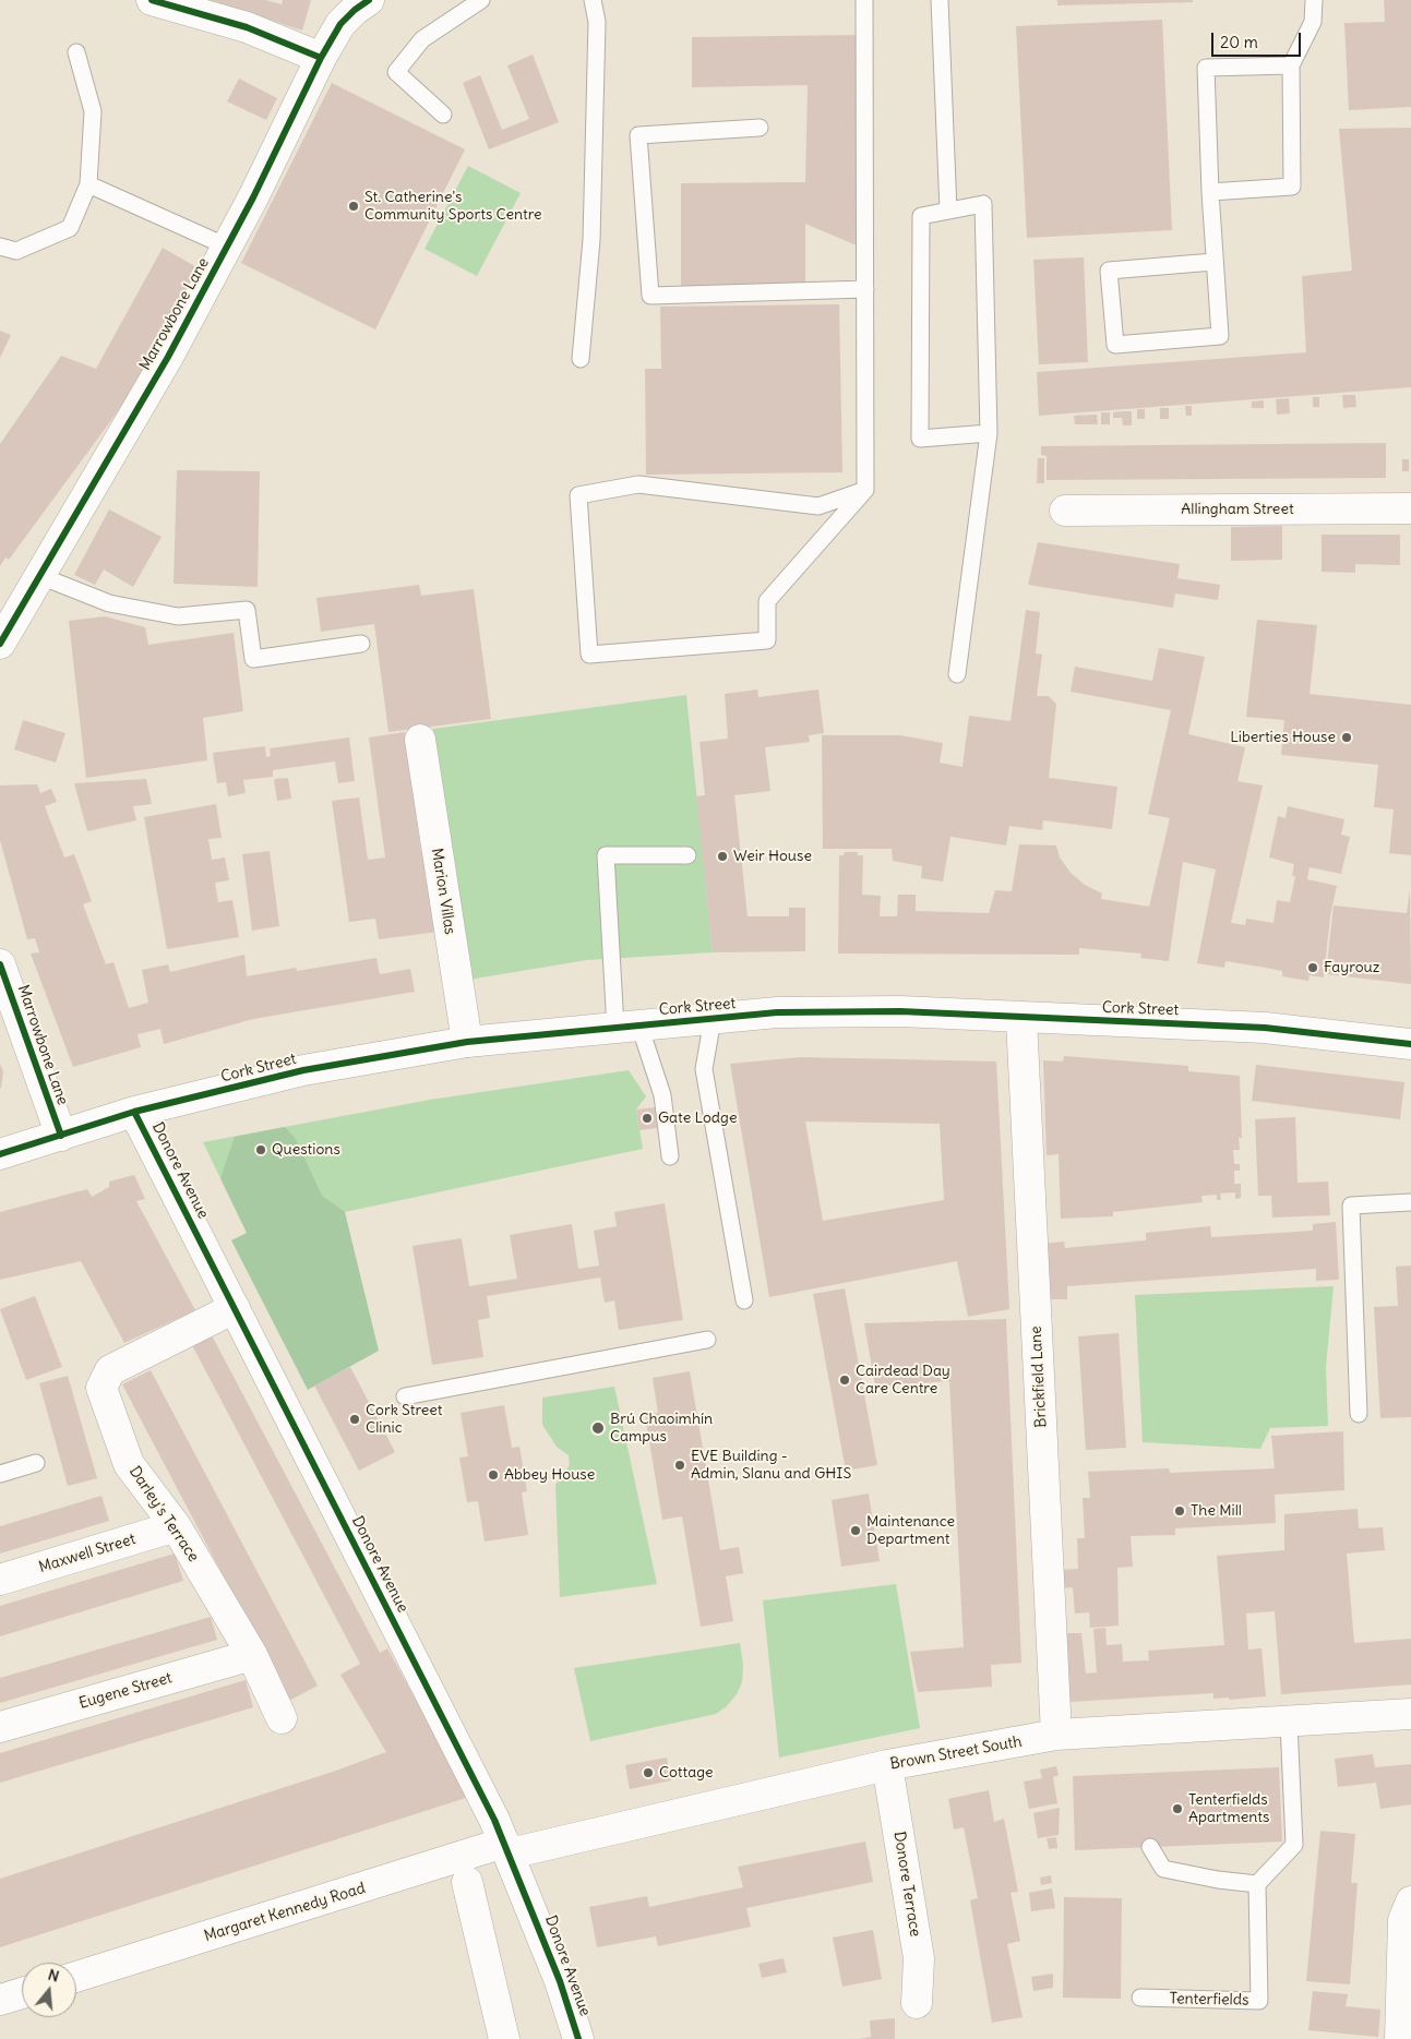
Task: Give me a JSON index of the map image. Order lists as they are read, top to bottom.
{
  "streets": {
    "street": [
      "Marrowbone Lane",
      "Allingham Street",
      "Marion Villas",
      "Cork Street",
      "Donore Avenue",
      "Brickfield Lane",
      "Darley's Terrace",
      "Maxwell Street",
      "Eugene Street",
      "Brown Street South",
      "Donore Terrace",
      "Margaret Kennedy Road"
    ],
    "lane": ["Tenterfields"]
  },
  "crossings": [
    ["Marrowbone Lane", "Cork Street"],
    ["Marion Villas", "Cork Street"],
    ["Cork Street", "Donore Avenue"],
    ["Cork Street", "Brickfield Lane"],
    ["Donore Avenue", "Darley's Terrace"],
    ["Donore Avenue", "Brown Street South"],
    ["Donore Avenue", "Margaret Kennedy Road"],
    ["Brickfield Lane", "Brown Street South"],
    ["Darley's Terrace", "Maxwell Street"],
    ["Darley's Terrace", "Eugene Street"],
    ["Brown Street South", "Donore Terrace"],
    ["Brown Street South", "Margaret Kennedy Road"]
  ],
  "places": [
    "St. Catherine's Community Sports Centre",
    "Liberties House",
    "Weir House",
    "Fayrouz",
    "Gate Lodge",
    "Questions",
    "Cairdead Day Care Centre",
    "Cork Street Clinic",
    "Brú Chaoimhín Campus",
    "EVE Building - Admin, Slanu and GHIS",
    "Abbey House",
    "The Mill",
    "Maintenance Department",
    "Cottage",
    "Tenterfields Apartments"
  ],
  "scale_bar": "20 m",
  "north": "top"
}
